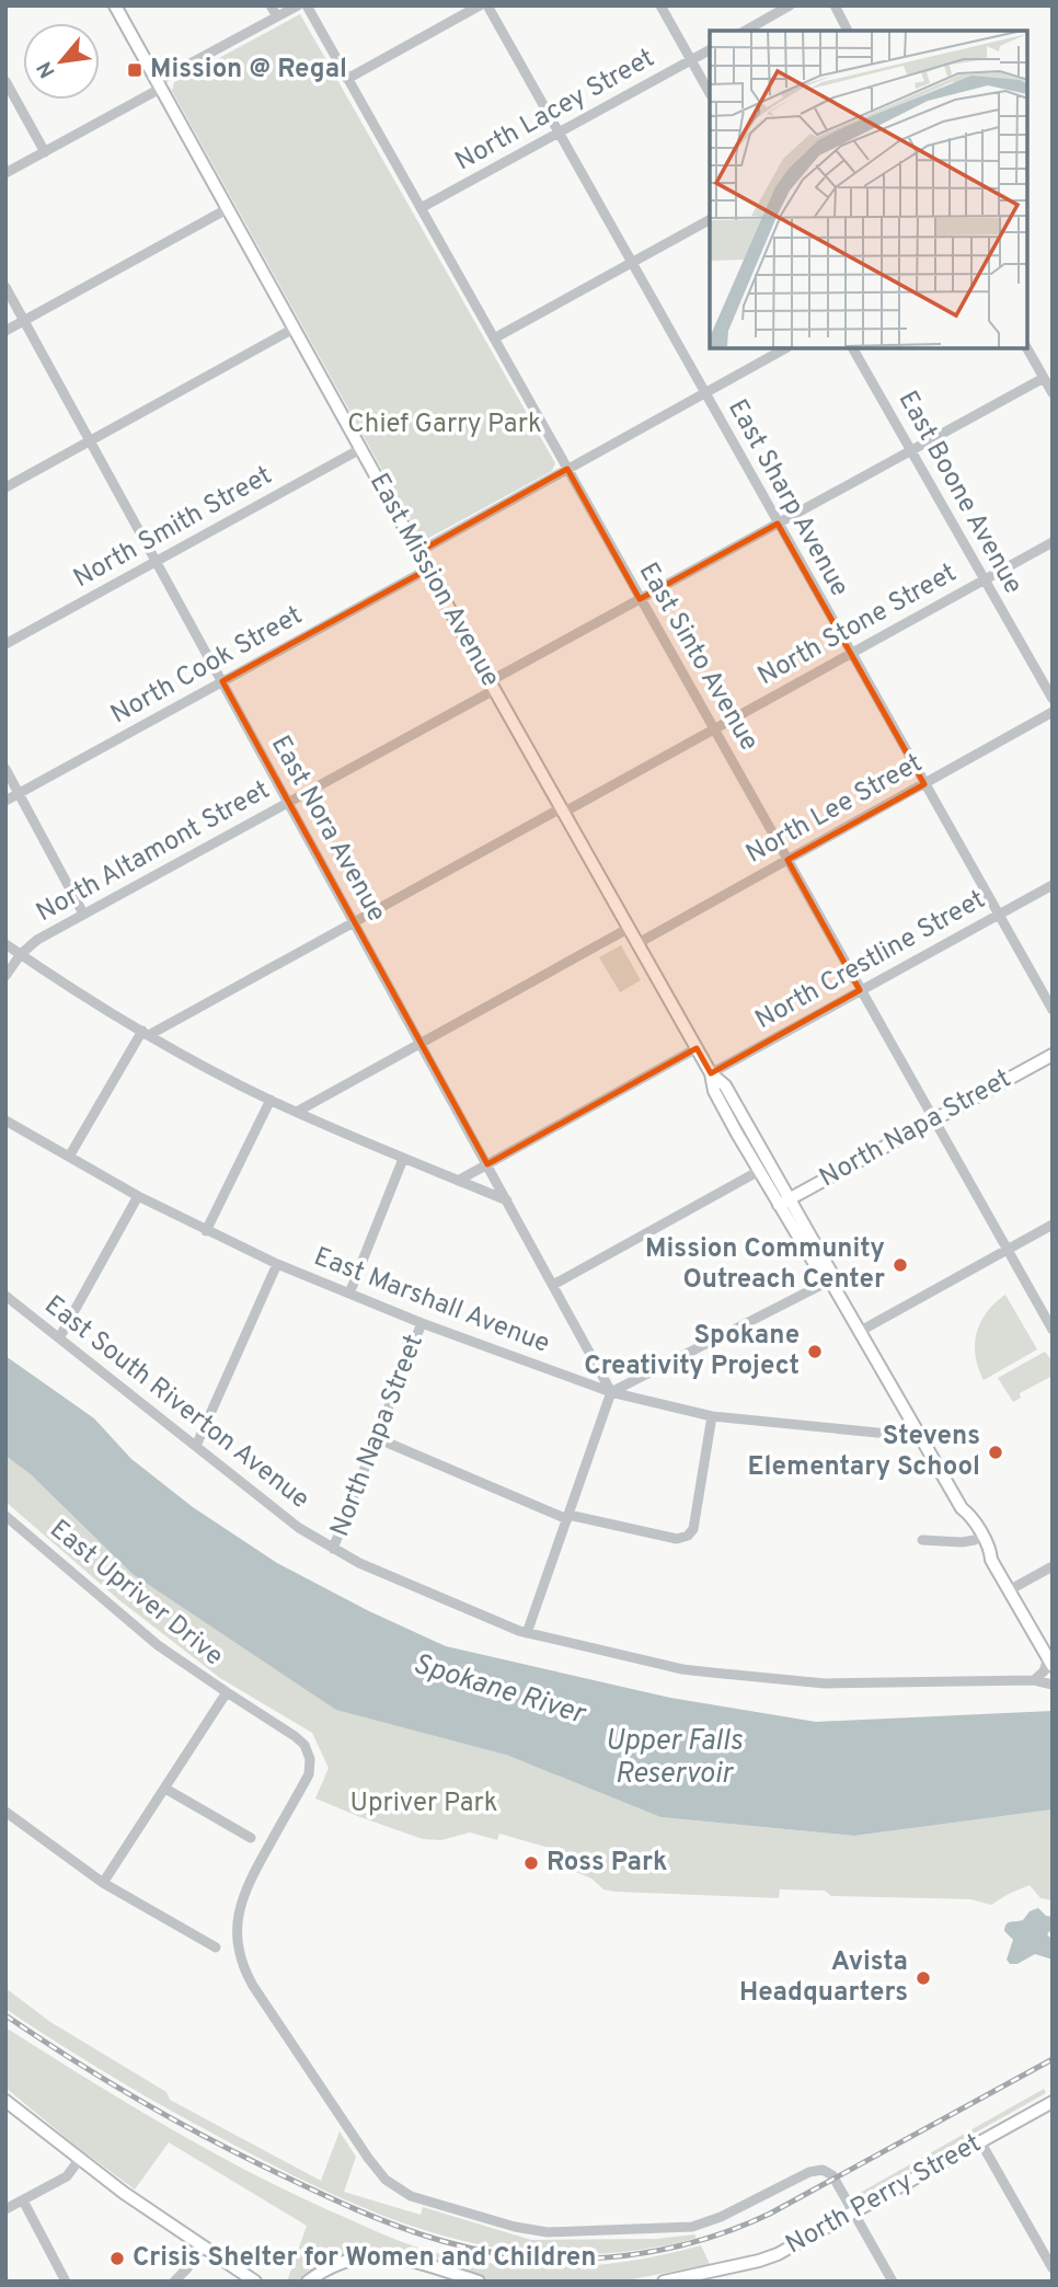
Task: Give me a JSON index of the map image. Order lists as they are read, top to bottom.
{
  "streets": {
    "main road": ["East Mission Avenue", "North Napa Street", "North Perry Street"],
    "street": [
      "North Lacey Street",
      "East Boone Avenue",
      "East Sharp Avenue",
      "North Smith Street",
      "North Stone Street",
      "East Sinto Avenue",
      "North Cook Street",
      "North Lee Street",
      "East Nora Avenue",
      "North Altamont Street",
      "North Crestline Street",
      "East Marshall Avenue",
      "East South Riverton Avenue",
      "East Upriver Drive"
    ]
  },
  "crossings": [
    ["North Lacey Street", "East Sharp Avenue"],
    ["North Lacey Street", "East Sinto Avenue"],
    ["East Boone Avenue", "North Stone Street"],
    ["East Boone Avenue", "North Altamont Street"],
    ["East Sharp Avenue", "North Stone Street"],
    ["East Sharp Avenue", "North Lee Street"],
    ["East Sharp Avenue", "North Altamont Street"],
    ["East Sharp Avenue", "North Crestline Street"],
    ["North Smith Street", "East Mission Avenue"],
    ["North Smith Street", "East Nora Avenue"],
    ["East Mission Avenue", "North Stone Street"],
    ["East Mission Avenue", "North Cook Street"],
    ["East Mission Avenue", "North Lee Street"],
    ["East Mission Avenue", "North Altamont Street"],
    ["East Mission Avenue", "North Crestline Street"],
    ["East Mission Avenue", "North Napa Street"],
    ["East Mission Avenue", "East Marshall Avenue"],
    ["North Stone Street", "East Sinto Avenue"],
    ["North Stone Street", "East Nora Avenue"],
    ["East Sinto Avenue", "North Lee Street"],
    ["East Sinto Avenue", "North Altamont Street"],
    ["East Sinto Avenue", "North Crestline Street"],
    ["East Sinto Avenue", "North Napa Street"],
    ["North Cook Street", "East Nora Avenue"],
    ["East Nora Avenue", "North Altamont Street"],
    ["East Nora Avenue", "East Marshall Avenue"],
    ["North Napa Street", "East Marshall Avenue"],
    ["North Napa Street", "East South Riverton Avenue"],
    ["East Upriver Drive", "North Perry Street"]
  ],
  "water": ["Spokane River", "Upper Falls Reservoir"],
  "parks": ["Chief Garry Park", "Upriver Park"],
  "places": {
    "transit": ["Mission @ Regal"],
    "other": [
      "Mission Community Outreach Center",
      "Spokane Creativity Project",
      "Stevens Elementary School",
      "Ross Park",
      "Avista Headquarters",
      "Crisis Shelter for Women and Children"
    ]
  },
  "north": "bottom left"
}
